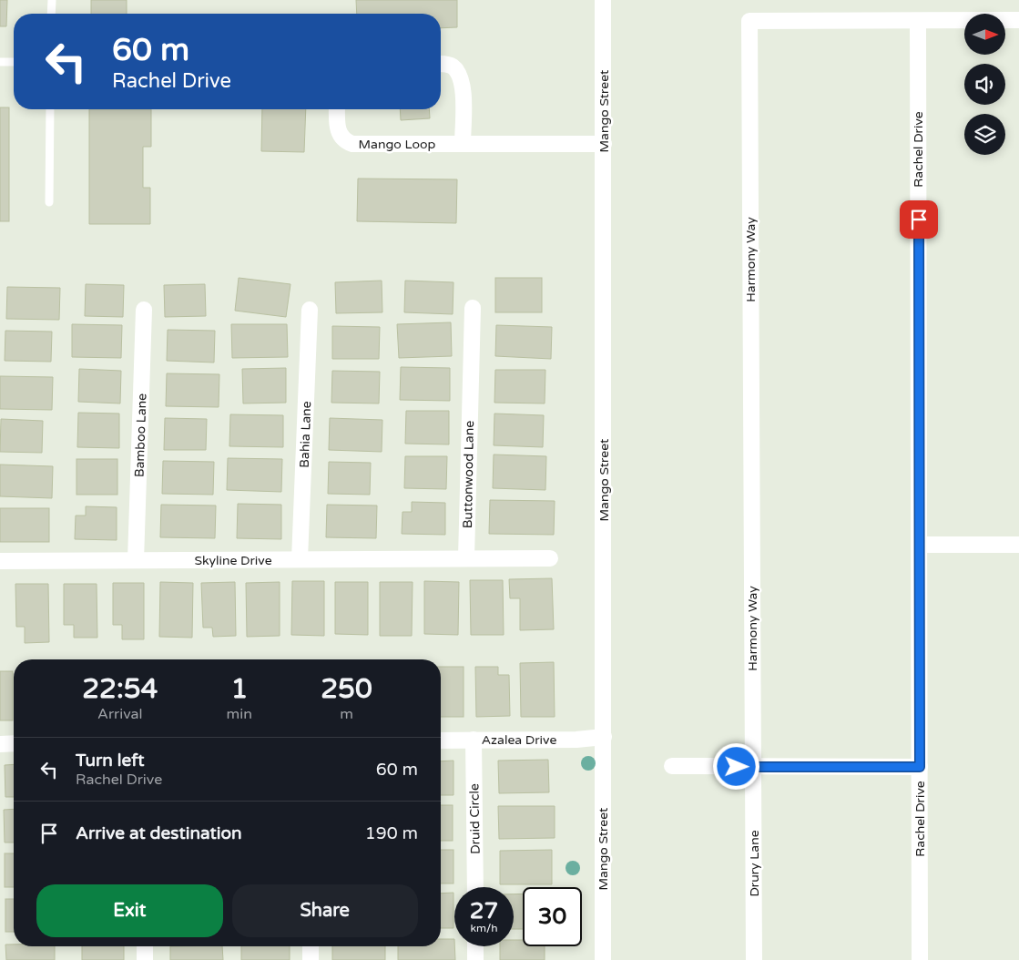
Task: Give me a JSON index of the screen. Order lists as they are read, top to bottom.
{
  "streets": {
    "street": [
      "Mango Street",
      "Mango Loop",
      "Rachel Drive",
      "Harmony Way",
      "Bahia Lane",
      "Bamboo Lane",
      "Buttonwood Lane",
      "Skyline Drive",
      "Azalea Drive",
      "Druid Circle",
      "Drury Lane"
    ]
  },
  "crossings": [
    ["Mango Street", "Mango Loop"],
    ["Mango Street", "Azalea Drive"],
    ["Rachel Drive", "Harmony Way"],
    ["Harmony Way", "Drury Lane"],
    ["Bahia Lane", "Skyline Drive"],
    ["Bamboo Lane", "Skyline Drive"],
    ["Buttonwood Lane", "Skyline Drive"],
    ["Azalea Drive", "Druid Circle"]
  ],
  "north": "right",
  "page": {
    "turn": ["60 m", "Rachel Drive"],
    "eta": [
      "22:54",
      "Arrival",
      "1",
      "min",
      "250",
      "m"
    ],
    "list": [
      {
        "name": "Turn left",
        "note": "Rachel Drive",
        "value": "60 m"
      },
      {
        "name": "Arrive at destination",
        "value": "190 m"
      }
    ],
    "buttons": ["Exit", "Share"],
    "speed": "27 km/h",
    "limit": "30"
  }
}
